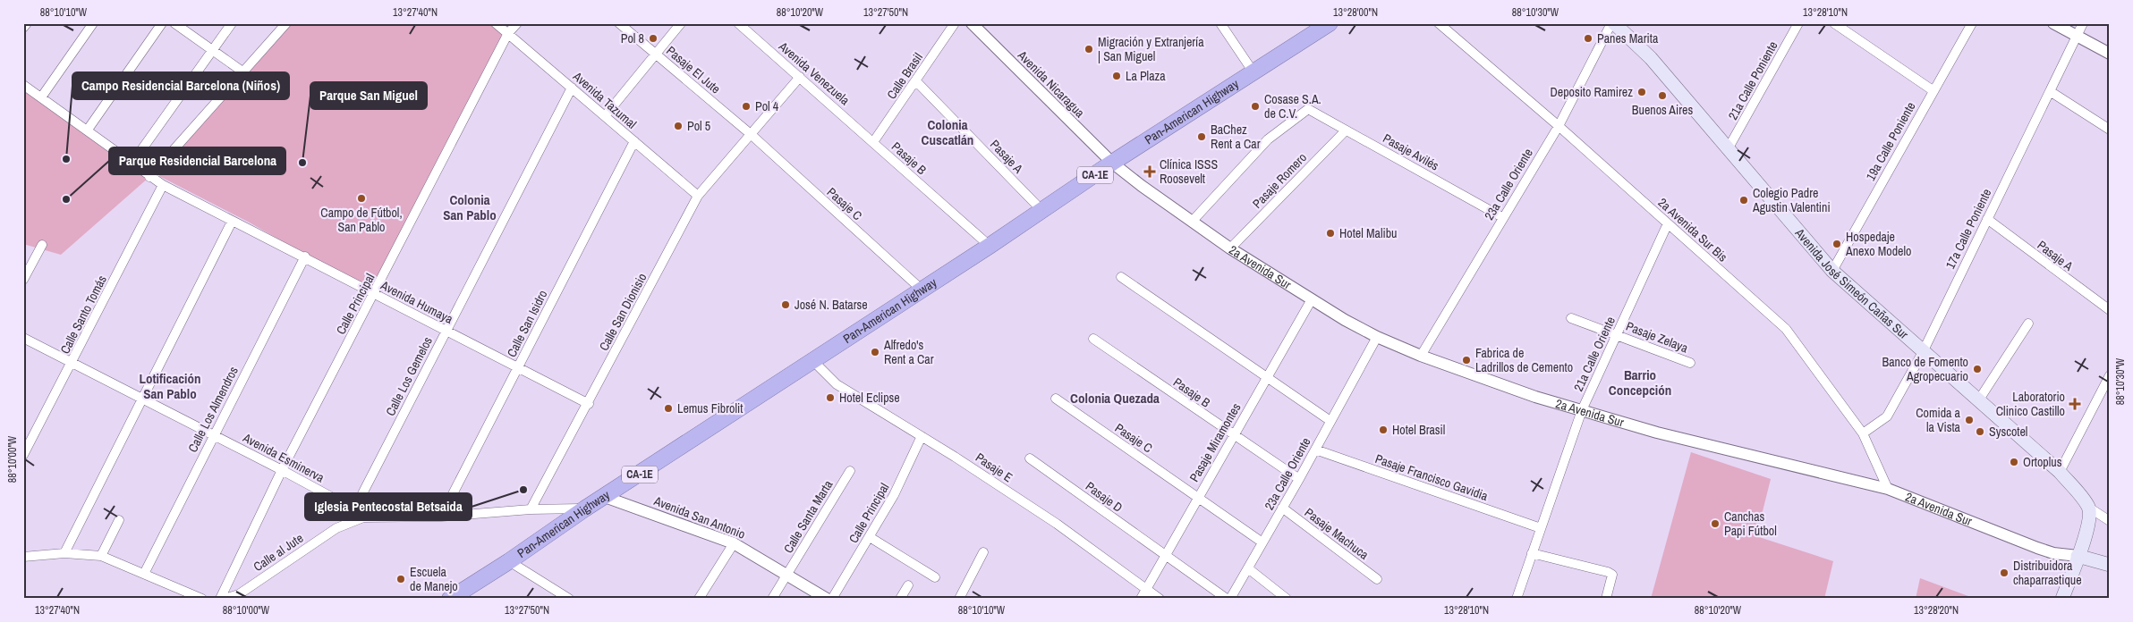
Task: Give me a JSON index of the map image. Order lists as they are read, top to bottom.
{
  "streets": {
    "highway": ["Pan-American Highway", "CA-1E"],
    "main road": ["2a Avenida Sur", "Avenida José Simeón Cañas Sur"],
    "street": [
      "Pasaje El Jute",
      "Avenida Venezuela",
      "Calle Brasil",
      "21a Calle Poniente",
      "Avenida Nicaragua",
      "Avenida Tazumal",
      "19a Calle Poniente",
      "Pasaje Avilés",
      "Pasaje A",
      "Pasaje B",
      "Pasaje Romero",
      "23a Calle Oriente",
      "Pasaje C",
      "17a Calle Poniente",
      "2a Avenida Sur Bis",
      "Avenida Humaya",
      "Calle Principal",
      "Calle San Dionisio",
      "Calle Santo Tomás",
      "Calle San Isidro",
      "Pasaje Zelaya",
      "21a Calle Oriente",
      "Calle Los Gemelos",
      "Calle Los Almendros",
      "Pasaje Miramontes",
      "Avenida Esminerva",
      "Pasaje E",
      "Pasaje Francisco Gavidia",
      "Pasaje D",
      "Calle Santa Marta",
      "Avenida San Antonio",
      "Pasaje Machuca",
      "Calle al Jute"
    ]
  },
  "crossings": [
    ["Pasaje El Jute", "Pasaje C"],
    ["Pasaje El Jute", "Calle San Dionisio"],
    ["Avenida Venezuela", "Calle Brasil"],
    ["Avenida Venezuela", "Pasaje B"],
    ["Avenida Venezuela", "Calle San Dionisio"],
    ["Calle Brasil", "Pasaje A"],
    ["Calle Brasil", "Pasaje B"],
    ["21a Calle Poniente", "Avenida José Simeón Cañas Sur"],
    ["Avenida Nicaragua", "Pan-American Highway"],
    ["Avenida Nicaragua", "2a Avenida Sur"],
    ["Avenida Tazumal", "Calle Principal"],
    ["Avenida Tazumal", "Calle San Dionisio"],
    ["Avenida Tazumal", "Calle San Isidro"],
    ["Avenida Tazumal", "Calle Los Gemelos"],
    ["Pan-American Highway", "Pasaje A"],
    ["Pan-American Highway", "Pasaje B"],
    ["Pan-American Highway", "Pasaje C"],
    ["Pan-American Highway", "2a Avenida Sur"],
    ["Pan-American Highway", "Pasaje E"],
    ["Pan-American Highway", "Avenida San Antonio"],
    ["Pan-American Highway", "Calle al Jute"],
    ["19a Calle Poniente", "Avenida José Simeón Cañas Sur"],
    ["Pasaje Avilés", "Pasaje Romero"],
    ["Pasaje Avilés", "23a Calle Oriente"],
    ["Pasaje Avilés", "2a Avenida Sur"],
    ["Pasaje A", "17a Calle Poniente"],
    ["Pasaje B", "23a Calle Oriente"],
    ["Pasaje B", "Pasaje Miramontes"],
    ["Pasaje Romero", "2a Avenida Sur"],
    ["23a Calle Oriente", "Pasaje C"],
    ["23a Calle Oriente", "2a Avenida Sur Bis"],
    ["23a Calle Oriente", "2a Avenida Sur"],
    ["23a Calle Oriente", "Avenida José Simeón Cañas Sur"],
    ["23a Calle Oriente", "Pasaje Francisco Gavidia"],
    ["23a Calle Oriente", "Pasaje Machuca"],
    ["Pasaje C", "Calle San Dionisio"],
    ["Pasaje C", "Pasaje Miramontes"],
    ["17a Calle Poniente", "2a Avenida Sur Bis"],
    ["17a Calle Poniente", "Avenida José Simeón Cañas Sur"],
    ["2a Avenida Sur Bis", "2a Avenida Sur"],
    ["2a Avenida Sur Bis", "21a Calle Oriente"],
    ["2a Avenida Sur", "21a Calle Oriente"],
    ["2a Avenida Sur", "Pasaje Miramontes"],
    ["Avenida Humaya", "Calle Principal"],
    ["Avenida Humaya", "Calle San Dionisio"],
    ["Avenida Humaya", "Calle Santo Tomás"],
    ["Avenida Humaya", "Calle San Isidro"],
    ["Avenida Humaya", "Calle Los Gemelos"],
    ["Avenida Humaya", "Calle Los Almendros"],
    ["Calle Principal", "Avenida Esminerva"],
    ["Calle Principal", "Pasaje E"],
    ["Calle San Dionisio", "Calle al Jute"],
    ["Calle Santo Tomás", "Avenida Esminerva"],
    ["Calle San Isidro", "Calle al Jute"],
    ["Pasaje Zelaya", "21a Calle Oriente"],
    ["21a Calle Oriente", "Pasaje Francisco Gavidia"],
    ["Calle Los Gemelos", "Avenida Esminerva"],
    ["Calle Los Almendros", "Avenida Esminerva"],
    ["Pasaje Miramontes", "Pasaje E"],
    ["Pasaje Miramontes", "Pasaje D"],
    ["Avenida Esminerva", "Calle al Jute"],
    ["Calle Santa Marta", "Avenida San Antonio"]
  ],
  "districts": [
    "Colonia Cuscatlán",
    "Colonia San Pablo",
    "Barrio Concepción",
    "Lotificación San Pablo",
    "Colonia Quezada"
  ],
  "places": {
    "other": [
      "Pol 8",
      "Panes Marita",
      "Migración y Extranjería | San Miguel",
      "La Plaza",
      "Deposito Ramirez",
      "Buenos Aires",
      "Pol 4",
      "Cosase S.A. de C.V.",
      "Pol 5",
      "BaChez Rent a Car",
      "Campo Residencial Barcelona (Niños)",
      "Parque San Miguel",
      "Campo de Fútbol, San Pablo",
      "Parque Residencial Barcelona",
      "Colegio Padre Agustin Valentini",
      "Hotel Malibu",
      "Hospedaje Anexo Modelo",
      "José N. Batarse",
      "Alfredo's Rent a Car",
      "Fabrica de Ladrillos de Cemento",
      "Banco de Fomento Agropecuario",
      "Hotel Eclipse",
      "Lemus Fibrolit",
      "Comida a la Vista",
      "Hotel Brasil",
      "Syscotel",
      "Ortoplus",
      "Iglesia Pentecostal Betsaida",
      "Canchas Papi Fútbol",
      "Distribuidora chaparrastique",
      "Escuela de Manejo"
    ],
    "health": ["Clínica ISSS Roosevelt", "Laboratorio Clinico Castillo"]
  },
  "coordinates": [
    "88°10'10\"W",
    "13°27'40\"N",
    "88°10'20\"W",
    "13°27'50\"N",
    "13°28'00\"N",
    "88°10'30\"W",
    "13°28'10\"N",
    "88°10'00\"W",
    "13°28'20\"N"
  ]
}
